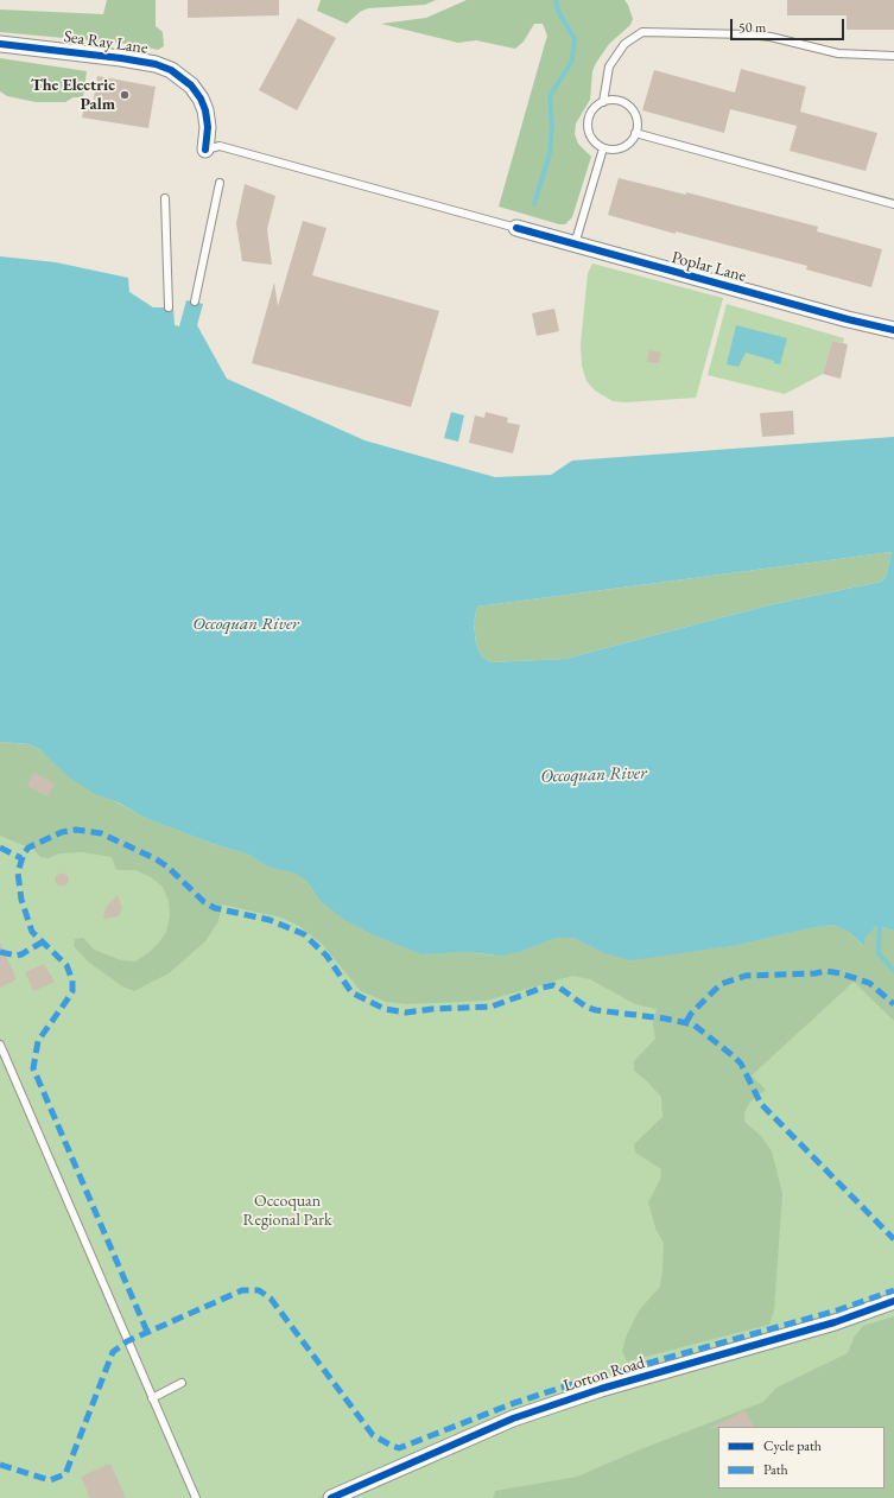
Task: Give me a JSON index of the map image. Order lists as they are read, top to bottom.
{
  "streets": {
    "street": ["Sea Ray Lane", "Poplar Lane", "Lorton Road"]
  },
  "water": ["Occoquan River"],
  "parks": ["Occoquan Regional Park"],
  "places": ["The Electric Palm"],
  "legend": ["Cycle path", "Path"],
  "scale_bar": "50 m"
}
